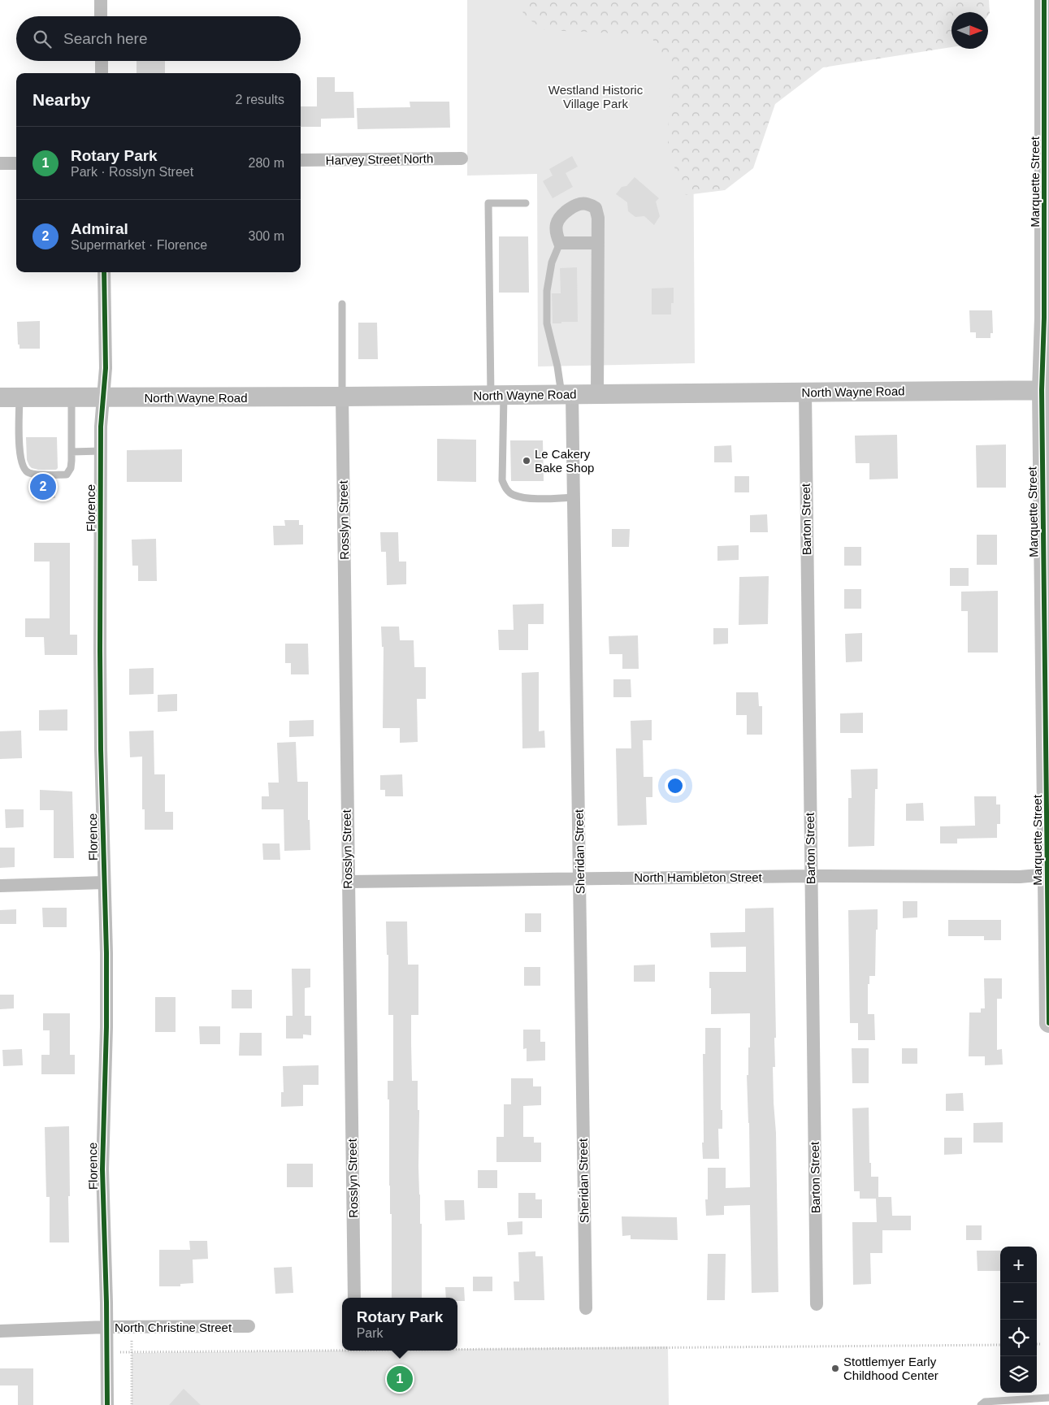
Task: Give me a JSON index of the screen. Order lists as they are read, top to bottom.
{
  "streets": {
    "main road": ["Marquette Street", "North Wayne Road"],
    "street": [
      "Harvey Street North",
      "Florence",
      "Barton Street",
      "Rosslyn Street",
      "Sheridan Street",
      "North Hambleton Street",
      "North Christine Street"
    ]
  },
  "crossings": [
    ["Marquette Street", "North Wayne Road"],
    ["Marquette Street", "North Hambleton Street"],
    ["North Wayne Road", "Florence"],
    ["North Wayne Road", "Barton Street"],
    ["North Wayne Road", "Rosslyn Street"],
    ["North Wayne Road", "Sheridan Street"],
    ["Florence", "North Christine Street"],
    ["Barton Street", "North Hambleton Street"],
    ["Rosslyn Street", "North Hambleton Street"],
    ["Sheridan Street", "North Hambleton Street"]
  ],
  "parks": ["Westland Historic Village Park"],
  "places": ["Le Cakery Bake Shop", "Stottlemyer Early Childhood Center"],
  "north": "right",
  "page": {
    "search": "Search here",
    "heading": ["Nearby", "2 results"],
    "list": [
      {
        "mark": "1",
        "name": "Rotary Park",
        "note": "Park · Rosslyn Street",
        "value": "280 m"
      },
      {
        "mark": "2",
        "name": "Admiral",
        "note": "Supermarket · Florence",
        "value": "300 m"
      }
    ],
    "pins": ["2", "1"],
    "map_buttons": ["+", "−"],
    "popup": ["Rotary Park", "Park"]
  }
}
